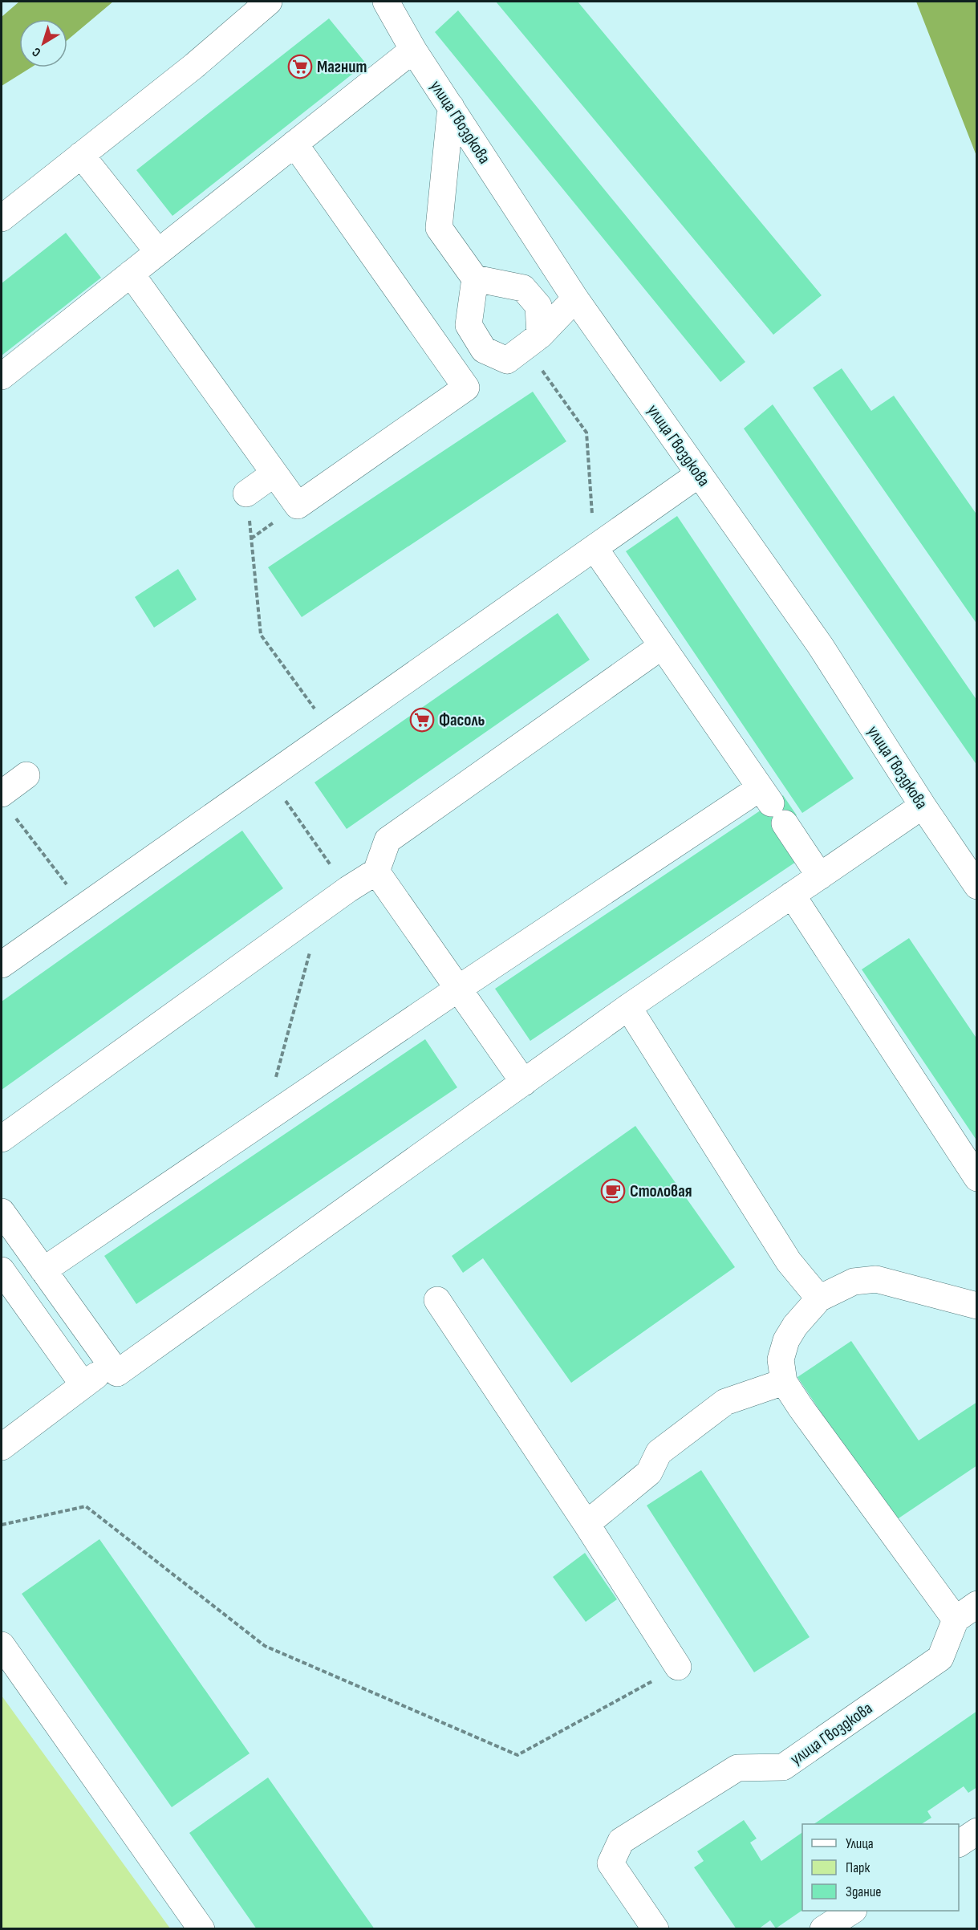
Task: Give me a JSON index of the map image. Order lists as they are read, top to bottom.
{
  "streets": {
    "street": ["улица Гвоздкова"]
  },
  "places": {
    "supermarket": ["Магнит", "Фасоль"],
    "cafe": ["Столовая"]
  },
  "legend": ["Улица", "Парк", "Здание"],
  "north": "bottom left"
}
